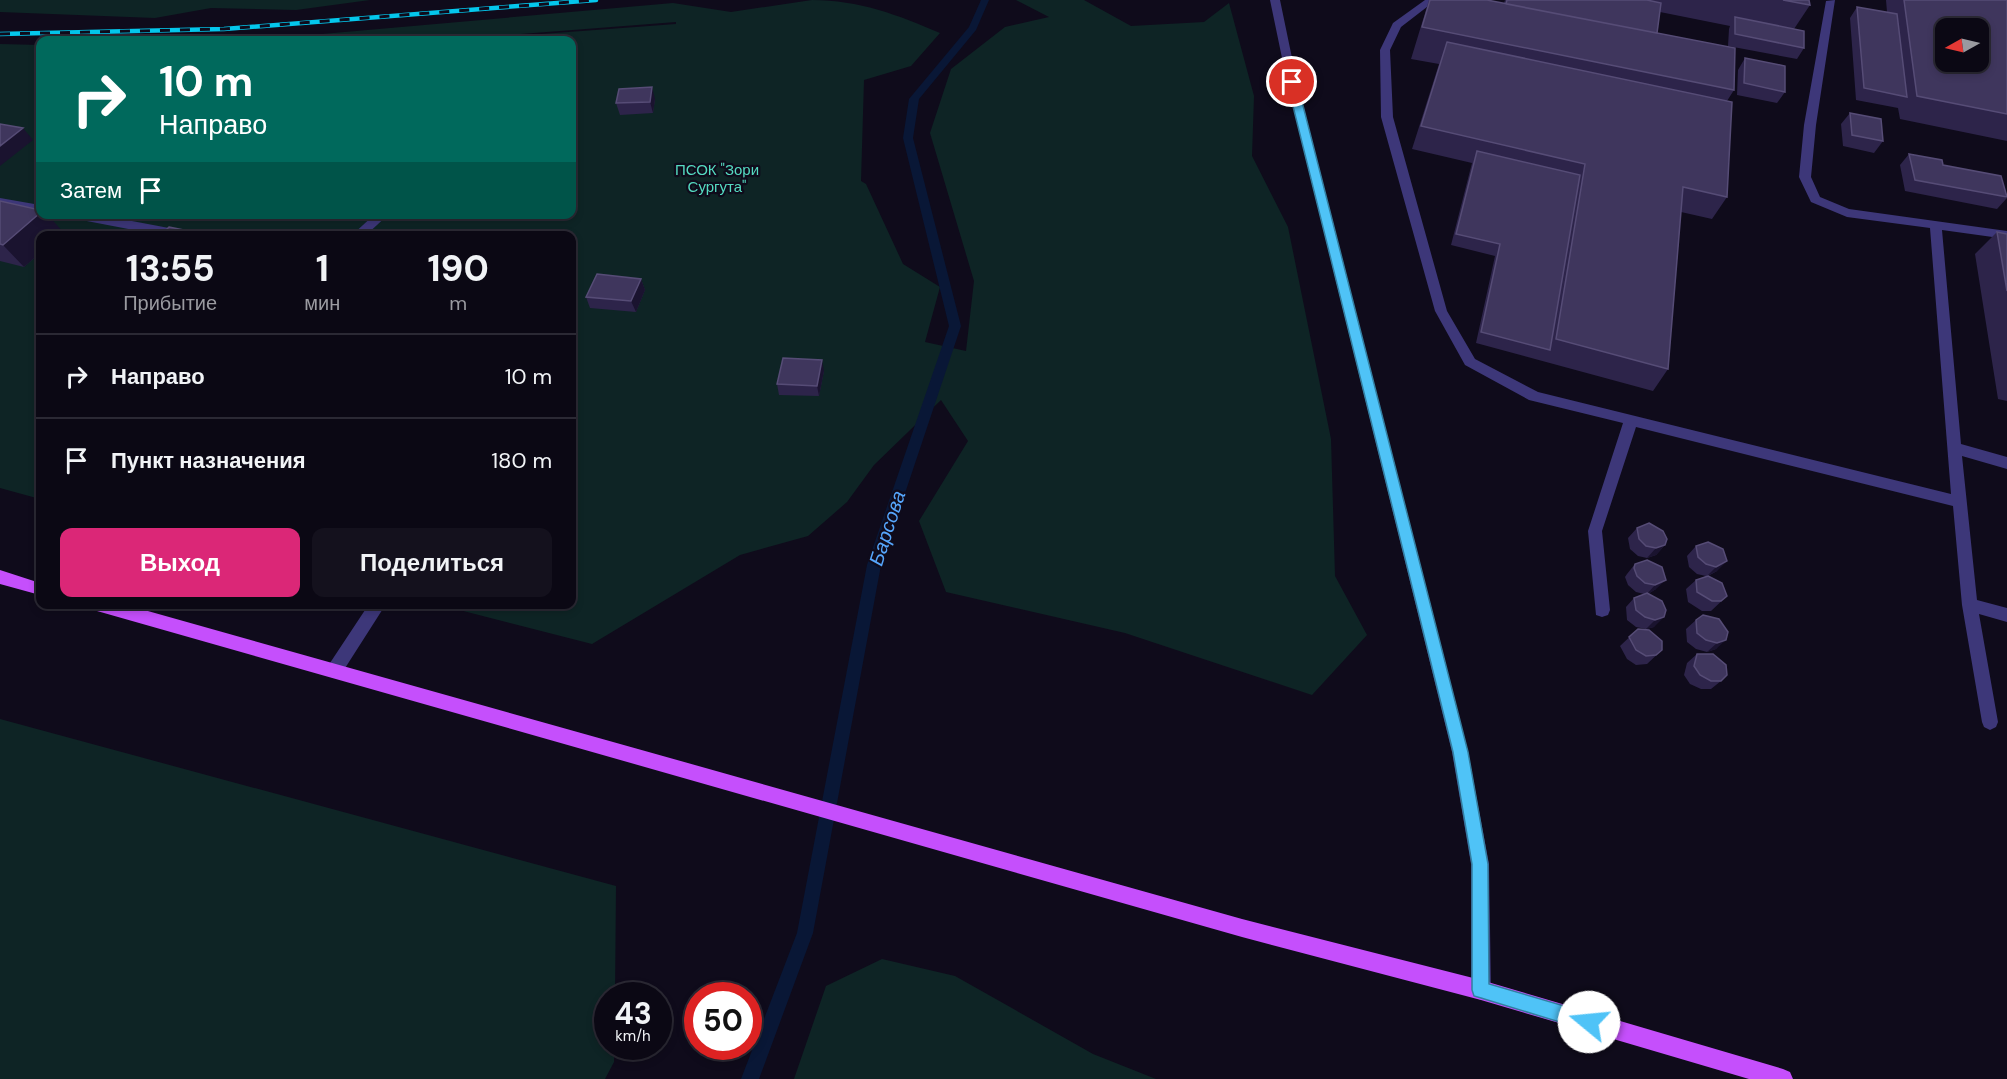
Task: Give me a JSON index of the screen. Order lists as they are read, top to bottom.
{
  "water": ["Барсова"],
  "parks": ["ПСОК \"Зори Сургута\""],
  "north": "left",
  "page": {
    "turn": ["10 m", "Направо"],
    "then": "Затем",
    "eta": [
      "13:55",
      "Прибытие",
      "1",
      "мин",
      "190",
      "m"
    ],
    "list": [
      {
        "name": "Направо",
        "value": "10 m"
      },
      {
        "name": "Пункт назначения",
        "value": "180 m"
      }
    ],
    "buttons": ["Выход", "Поделиться"],
    "speed": "43 km/h",
    "limit": "50"
  }
}
